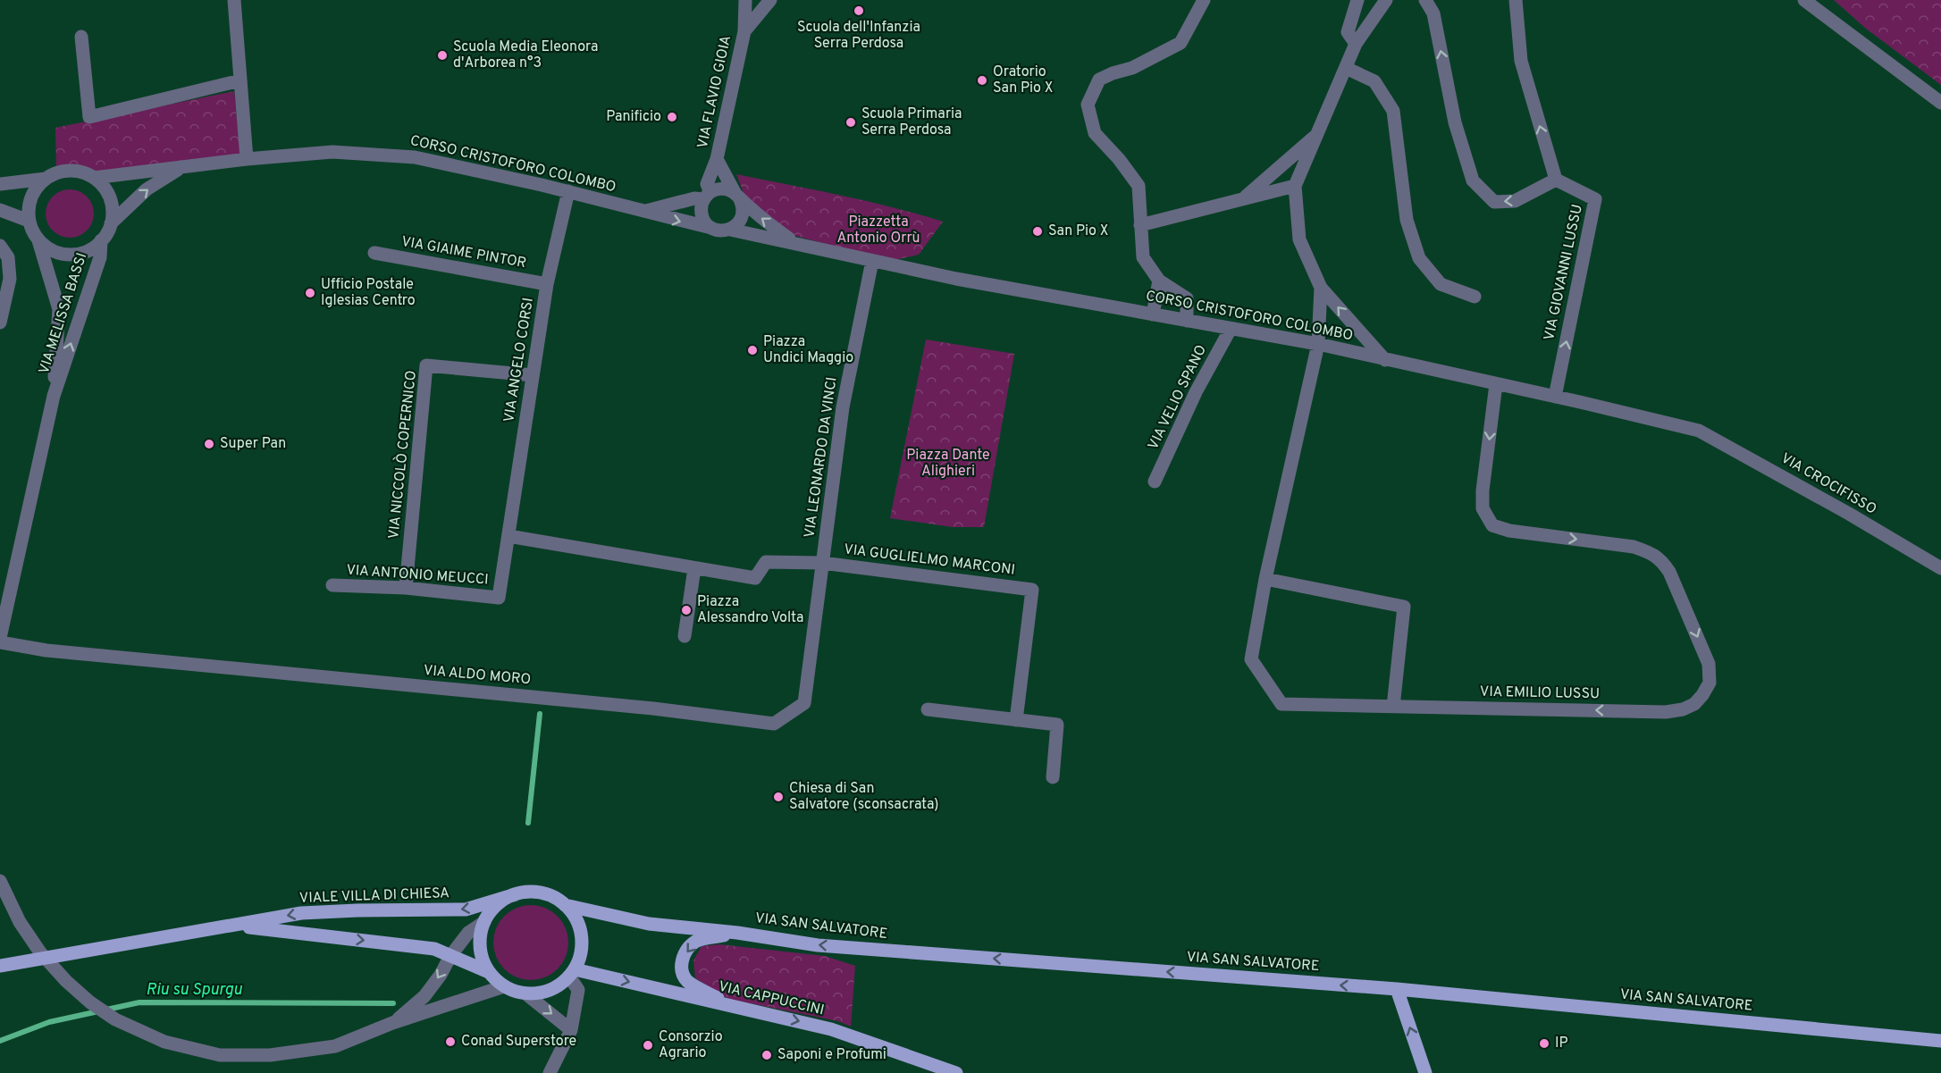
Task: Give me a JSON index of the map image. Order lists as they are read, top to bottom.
{
  "streets": {
    "main road": ["VIALE VILLA DI CHIESA", "VIA SAN SALVATORE", "VIA CAPPUCCINI"],
    "street": [
      "VIA FLAVIO GIOIA",
      "CORSO CRISTOFORO COLOMBO",
      "VIA GIAIME PINTOR",
      "VIA GIOVANNI LUSSU",
      "VIA MELISSA BASSI",
      "VIA ANGELO CORSI",
      "VIA VELIO SPANO",
      "VIA NICCOLÒ COPERNICO",
      "VIA LEONARDO DA VINCI",
      "VIA CROCIFISSO",
      "VIA GUGLIELMO MARCONI",
      "VIA ANTONIO MEUCCI",
      "VIA ALDO MORO",
      "VIA EMILIO LUSSU"
    ]
  },
  "crossings": [
    ["VIA FLAVIO GIOIA", "CORSO CRISTOFORO COLOMBO"],
    ["CORSO CRISTOFORO COLOMBO", "VIA GIOVANNI LUSSU"],
    ["CORSO CRISTOFORO COLOMBO", "VIA MELISSA BASSI"],
    ["CORSO CRISTOFORO COLOMBO", "VIA ANGELO CORSI"],
    ["CORSO CRISTOFORO COLOMBO", "VIA VELIO SPANO"],
    ["CORSO CRISTOFORO COLOMBO", "VIA LEONARDO DA VINCI"],
    ["CORSO CRISTOFORO COLOMBO", "VIA CROCIFISSO"],
    ["CORSO CRISTOFORO COLOMBO", "VIA EMILIO LUSSU"],
    ["VIA GIAIME PINTOR", "VIA ANGELO CORSI"],
    ["VIA MELISSA BASSI", "VIA ALDO MORO"],
    ["VIA ANGELO CORSI", "VIA NICCOLÒ COPERNICO"],
    ["VIA ANGELO CORSI", "VIA ANTONIO MEUCCI"],
    ["VIA NICCOLÒ COPERNICO", "VIA ANTONIO MEUCCI"],
    ["VIA LEONARDO DA VINCI", "VIA GUGLIELMO MARCONI"],
    ["VIA LEONARDO DA VINCI", "VIA ALDO MORO"],
    ["VIA GUGLIELMO MARCONI", "VIA ALDO MORO"],
    ["VIALE VILLA DI CHIESA", "VIA SAN SALVATORE"],
    ["VIALE VILLA DI CHIESA", "VIA CAPPUCCINI"],
    ["VIA SAN SALVATORE", "VIA CAPPUCCINI"]
  ],
  "one_way": ["VIA GIOVANNI LUSSU", "VIA SAN SALVATORE", "VIA CAPPUCCINI"],
  "water": ["Riu su Spurgu"],
  "parks": ["Piazzetta Antonio Orrù", "Piazza Dante Alighieri"],
  "places": [
    "Scuola dell'Infanzia Serra Perdosa",
    "Scuola Media Eleonora d'Arborea n°3",
    "Oratorio San Pio X",
    "Panificio",
    "Scuola Primaria Serra Perdosa",
    "San Pio X",
    "Ufficio Postale Iglesias Centro",
    "Piazza Undici Maggio",
    "Super Pan",
    "Piazza Alessandro Volta",
    "Chiesa di San Salvatore (sconsacrata)",
    "Conad Superstore",
    "IP",
    "Consorzio Agrario",
    "Saponi e Profumi"
  ]
}
